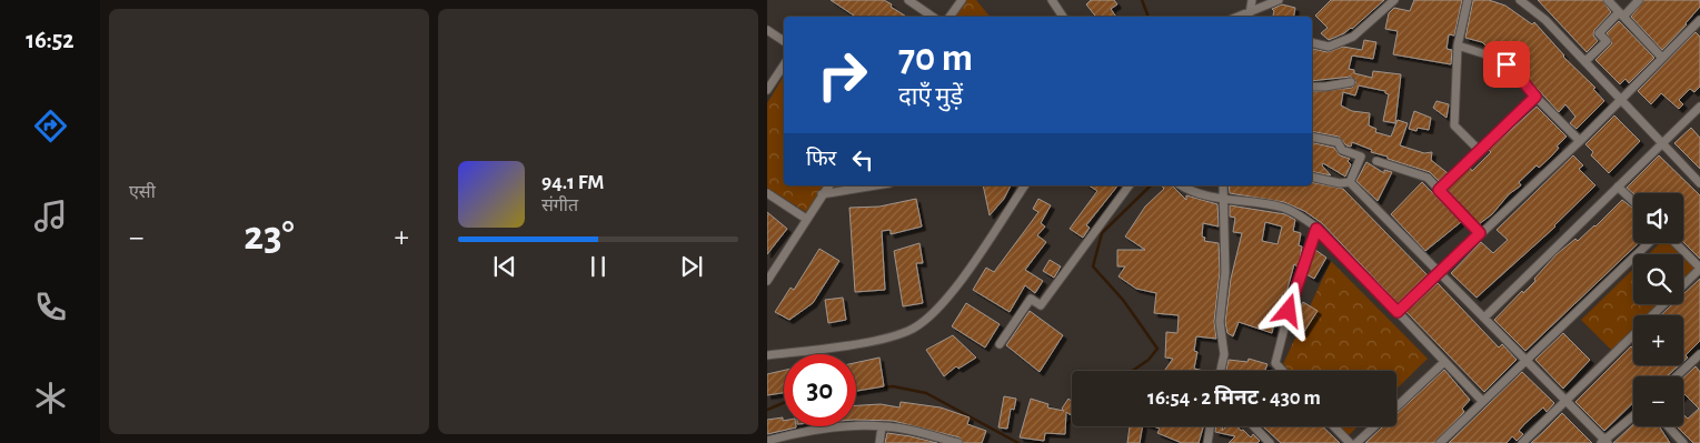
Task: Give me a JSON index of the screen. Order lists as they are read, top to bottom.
{
  "page": {
    "tabs": "16:52",
    "tile": "एसी",
    "turn": ["70 m", "दाएँ मुड़ें"],
    "then": "फिर",
    "song": ["94.1 FM", "संगीत"],
    "map_buttons": ["+", "−"],
    "heat": ["−", "23°", "+"],
    "limit": "30",
    "trip": "16:54 · 2 मिनट · 430 m"
  }
}
